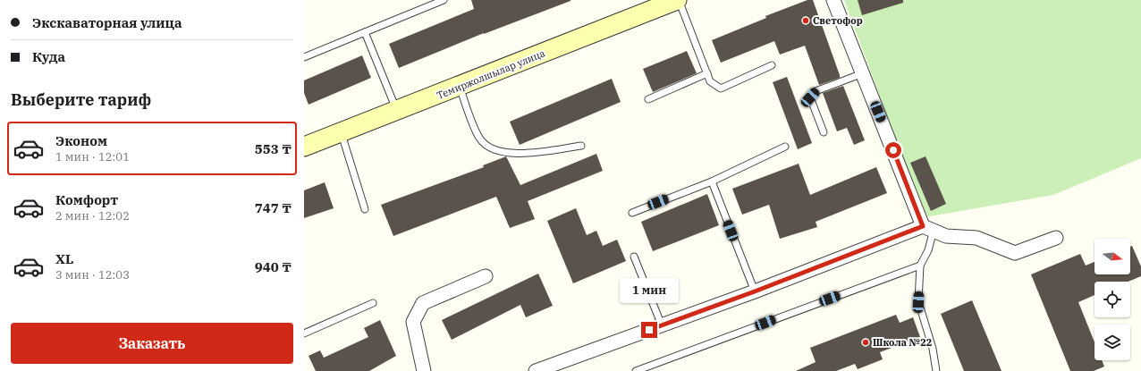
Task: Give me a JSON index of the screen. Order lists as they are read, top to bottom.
{
  "streets": {
    "street": ["Темиржолшылар улица"]
  },
  "places": ["Светофор", "Школа №22"],
  "north": "right",
  "page": {
    "banner": ["Экскаваторная улица", "Куда"],
    "heading": "Выберите тариф",
    "list": [
      {
        "name": "Эконом",
        "note": "1 мин · 12:01",
        "value": "553 ₸"
      },
      {
        "name": "Комфорт",
        "note": "2 мин · 12:02",
        "value": "747 ₸"
      },
      {
        "name": "XL",
        "note": "3 мин · 12:03",
        "value": "940 ₸"
      }
    ],
    "bubble": "1 мин",
    "buttons": "Заказать"
  }
}
